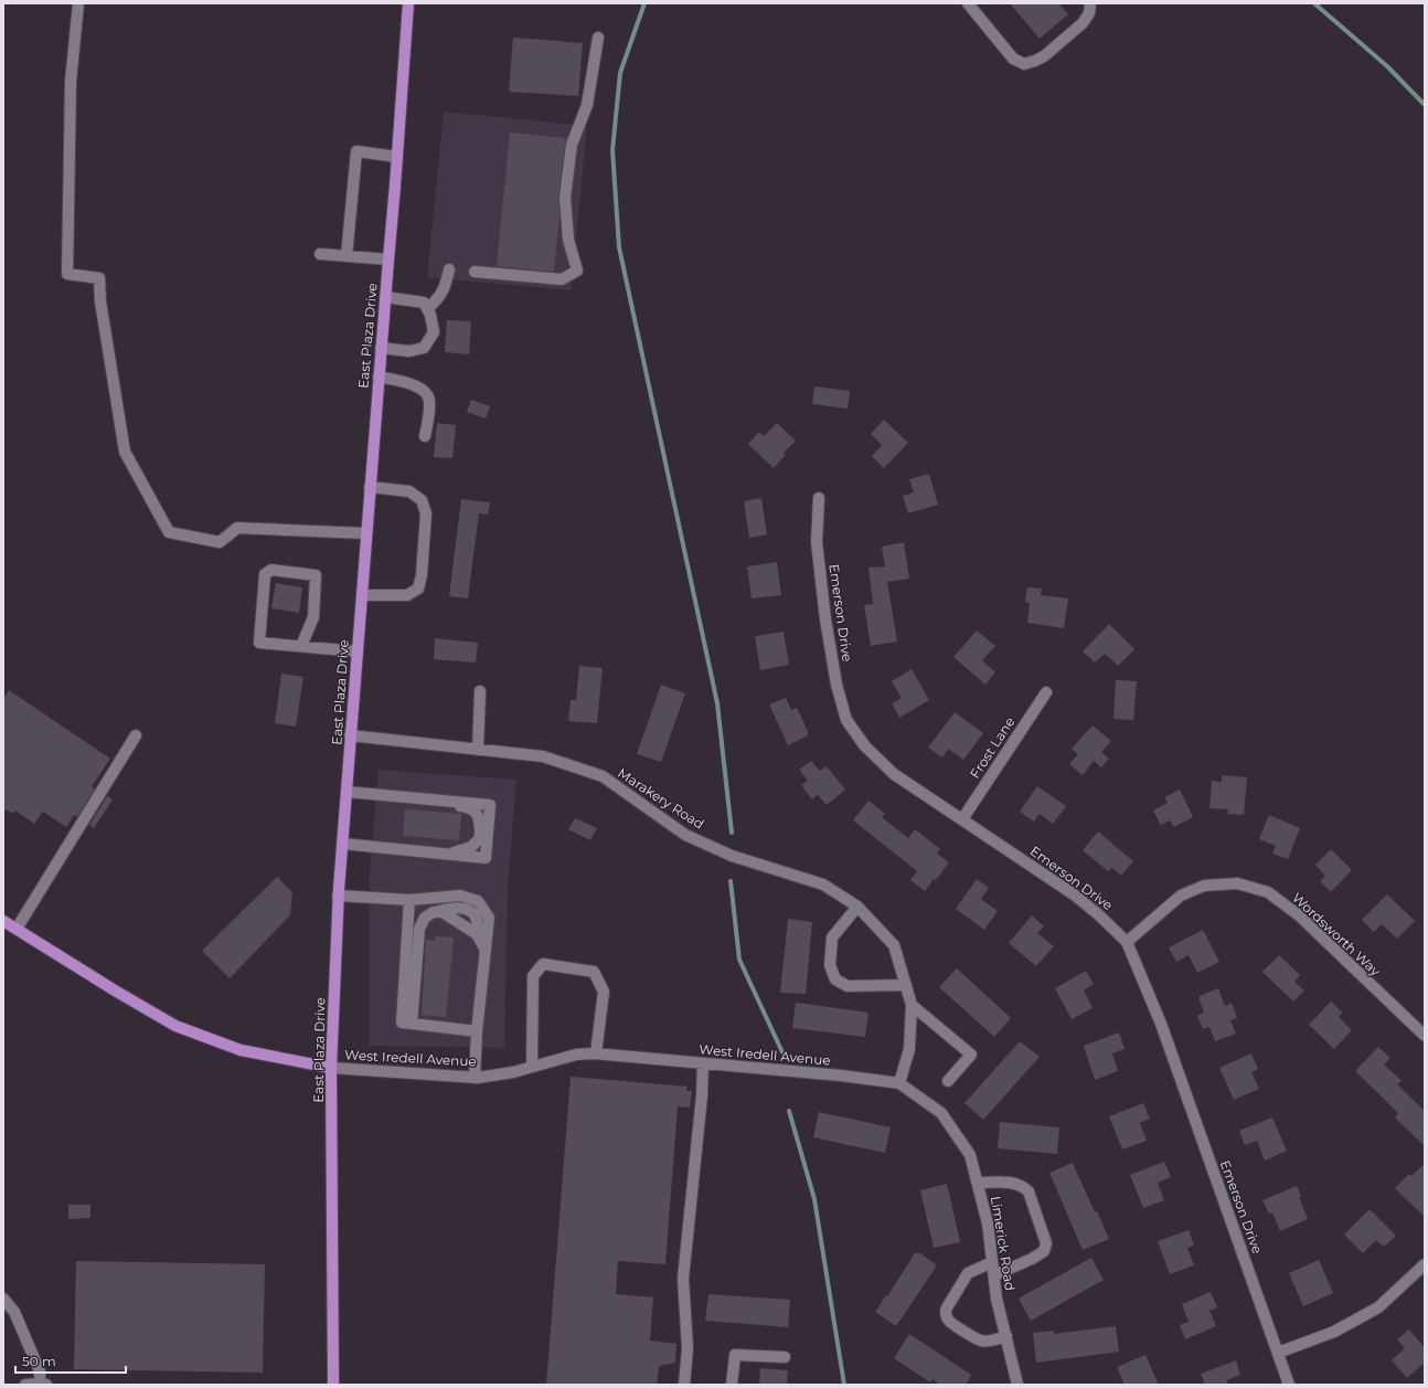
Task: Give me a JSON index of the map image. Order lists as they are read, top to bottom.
{
  "streets": {
    "main road": ["East Plaza Drive", "West Iredell Avenue"],
    "street": [
      "Emerson Drive",
      "Frost Lane",
      "Marakery Road",
      "Wordsworth Way",
      "Limerick Road"
    ]
  },
  "crossings": [
    ["East Plaza Drive", "Marakery Road"],
    ["East Plaza Drive", "West Iredell Avenue"],
    ["Emerson Drive", "Frost Lane"],
    ["Emerson Drive", "Wordsworth Way"],
    ["Marakery Road", "West Iredell Avenue"],
    ["Marakery Road", "Limerick Road"],
    ["West Iredell Avenue", "Limerick Road"]
  ],
  "scale_bar": "50 m"
}
